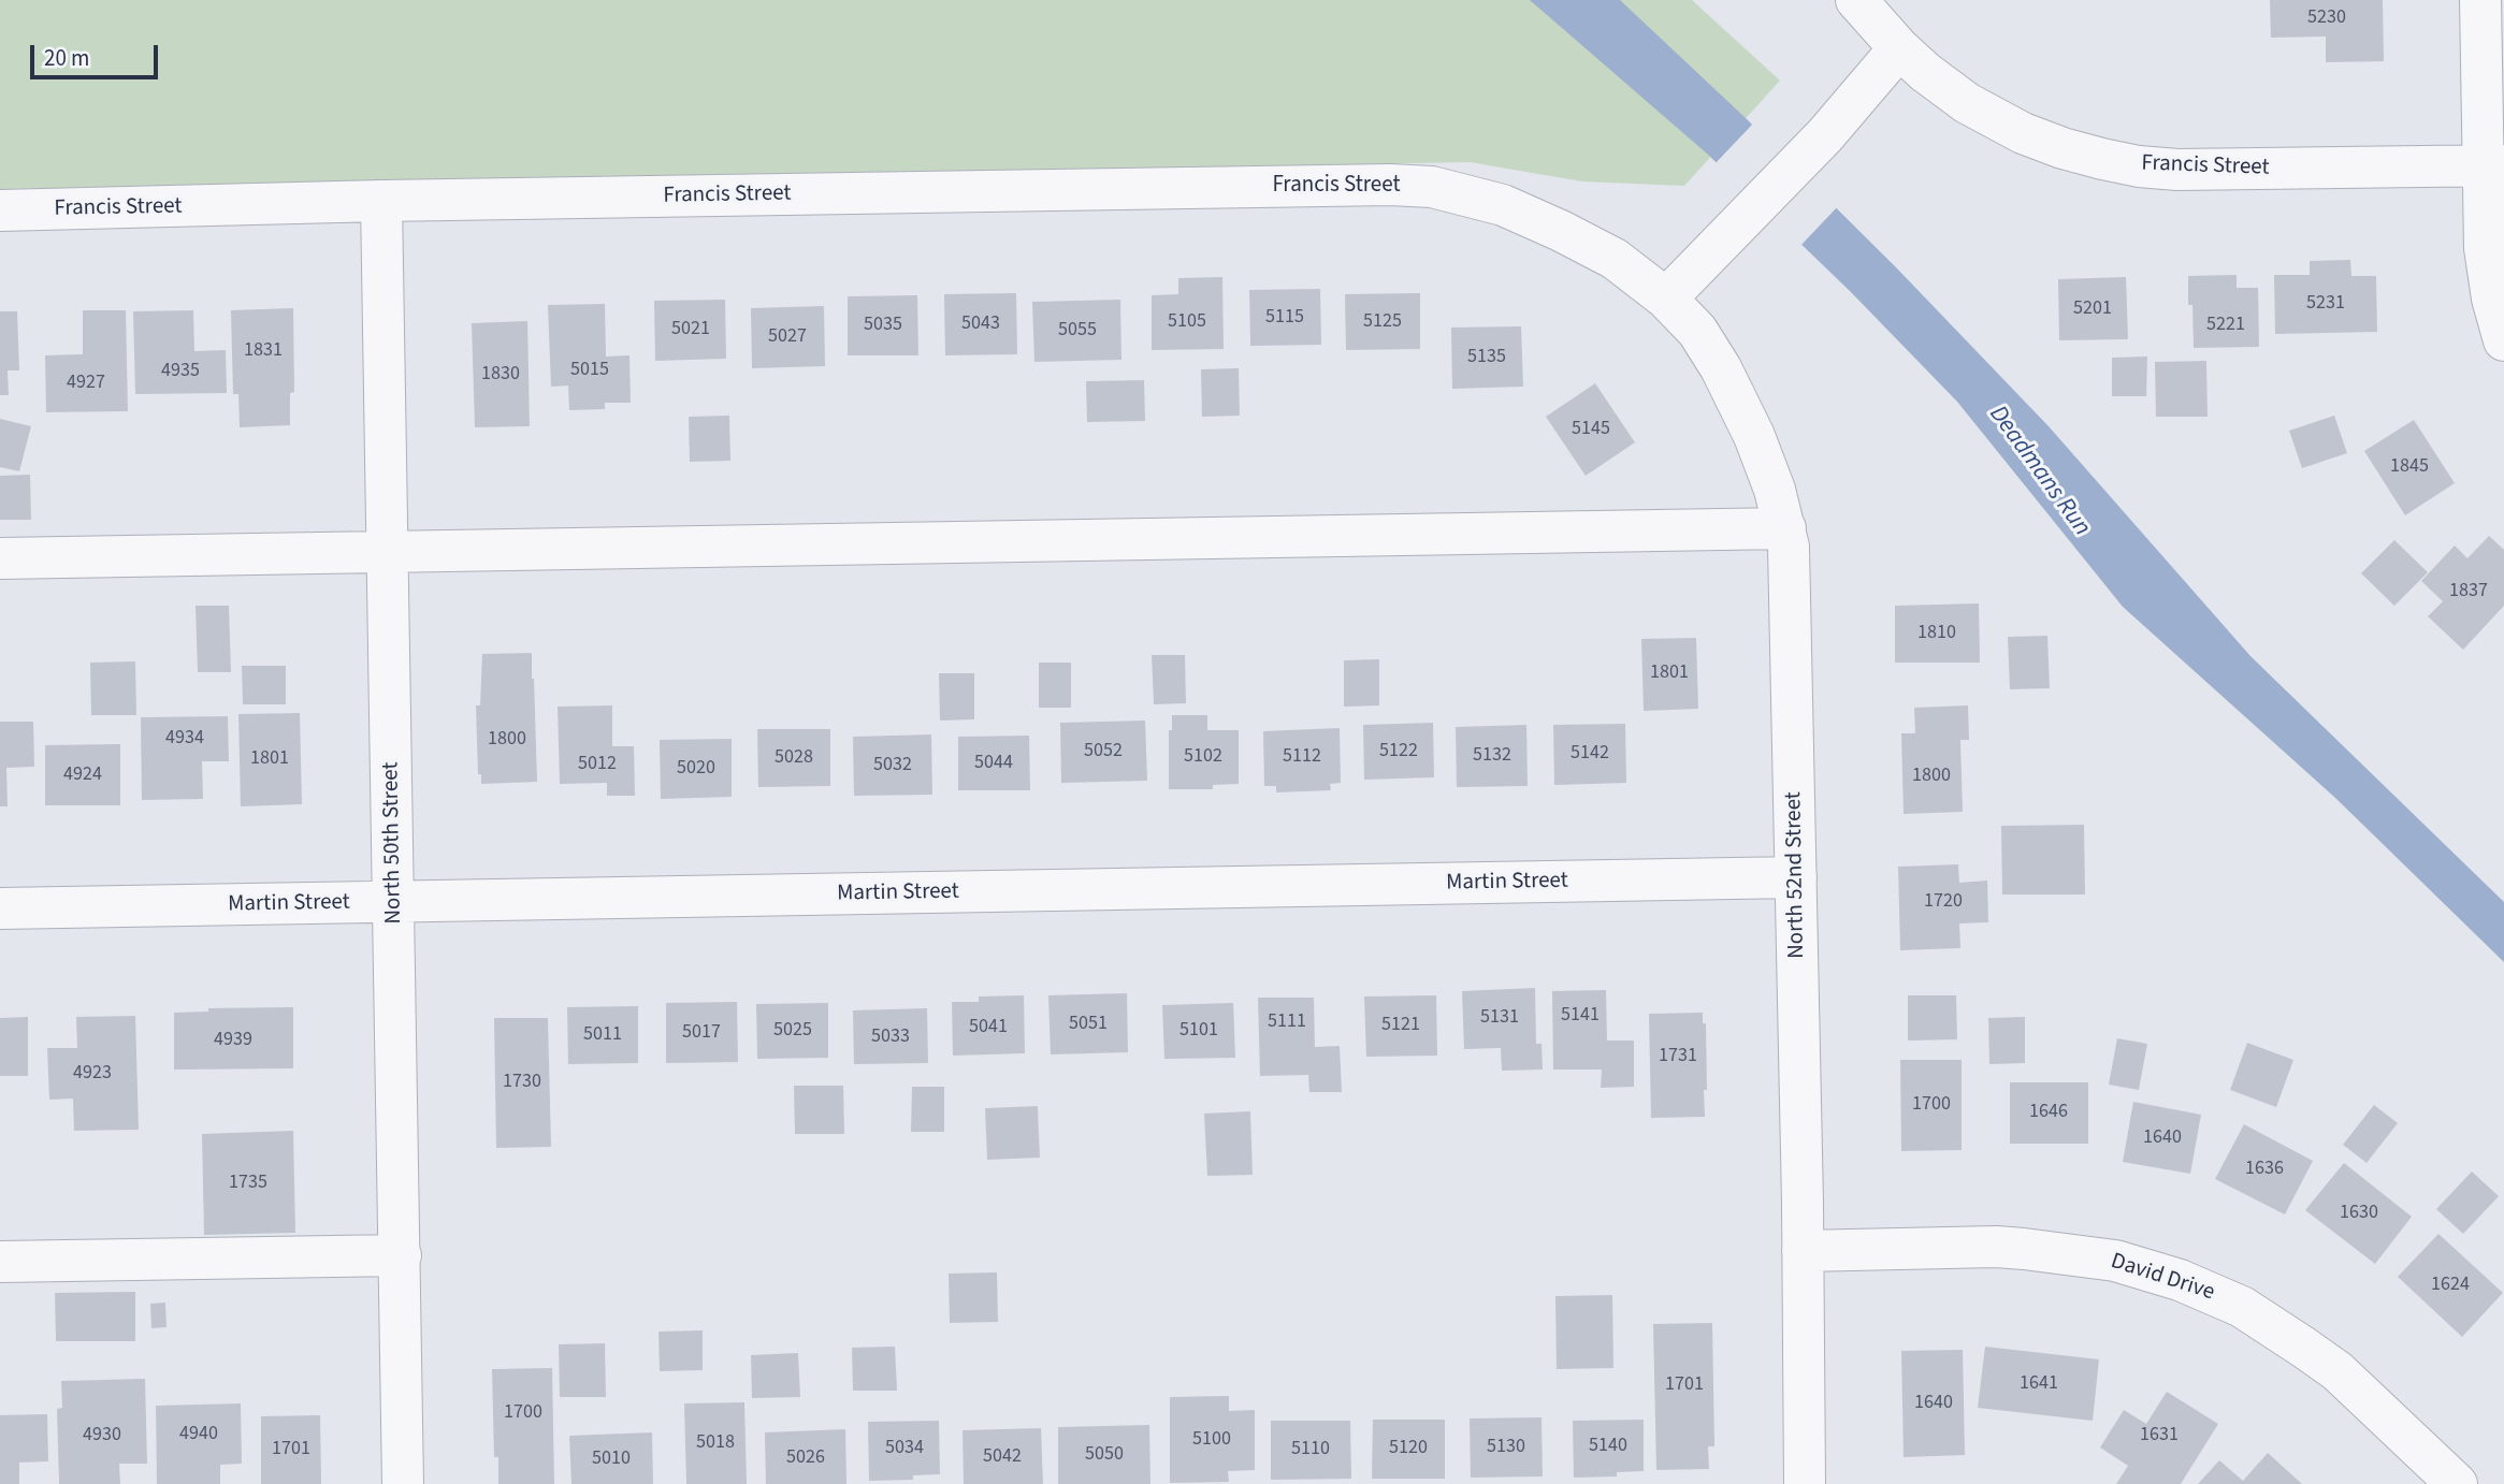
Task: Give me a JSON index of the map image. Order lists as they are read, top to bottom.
{
  "streets": {
    "street": [
      "Francis Street",
      "North 50th Street",
      "North 52nd Street",
      "Martin Street",
      "David Drive"
    ]
  },
  "crossings": [
    ["Francis Street", "North 50th Street"],
    ["Francis Street", "North 52nd Street"],
    ["North 50th Street", "Martin Street"],
    ["North 52nd Street", "Martin Street"],
    ["North 52nd Street", "David Drive"]
  ],
  "water": ["Deadmans Run"],
  "house_numbers": [
    "5230",
    "5231",
    "5201",
    "5115",
    "5105",
    "5125",
    "5043",
    "5035",
    "5221",
    "5021",
    "5055",
    "5027",
    "1831",
    "5135",
    "5015",
    "4935",
    "1830",
    "4927",
    "5145",
    "1845",
    "1837",
    "1810",
    "1801",
    "4934",
    "1800",
    "5052",
    "5122",
    "5142",
    "5132",
    "5102",
    "5112",
    "5028",
    "1801",
    "5044",
    "5012",
    "5032",
    "5020",
    "4924",
    "1800",
    "1720",
    "5141",
    "5131",
    "5111",
    "5051",
    "5121",
    "5041",
    "5025",
    "5101",
    "5017",
    "5011",
    "5033",
    "4939",
    "1731",
    "4923",
    "1730",
    "1700",
    "1646",
    "1640",
    "1636",
    "1735",
    "1630",
    "1624",
    "1641",
    "1701",
    "1640",
    "1700",
    "4940",
    "4930",
    "1631",
    "5100",
    "5018",
    "5140",
    "5130",
    "5034",
    "5120",
    "1701",
    "5110",
    "5050",
    "5042",
    "5026",
    "5010"
  ],
  "scale_bar": "20 m"
}
